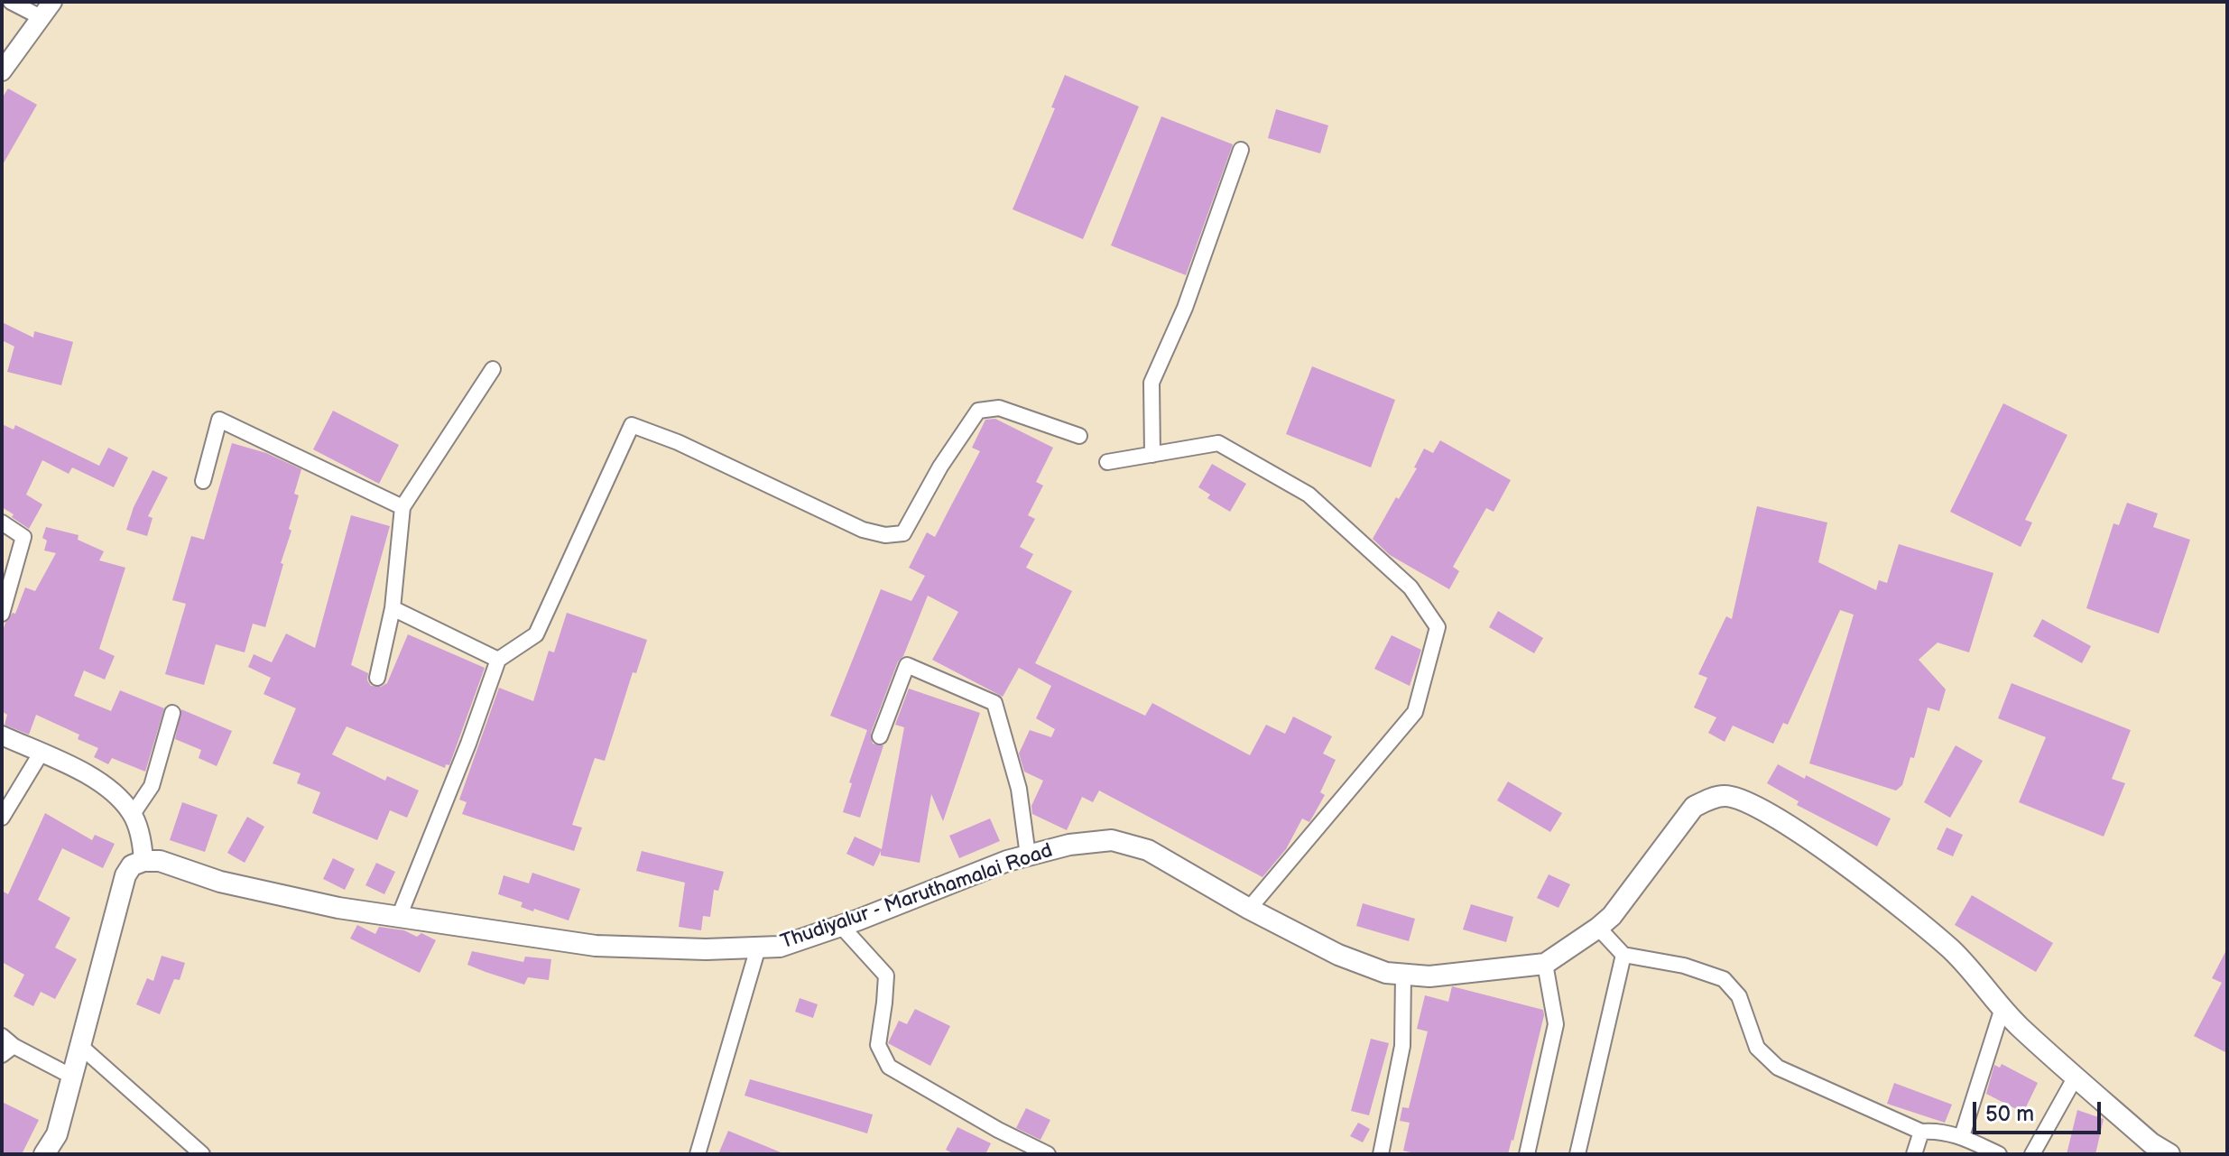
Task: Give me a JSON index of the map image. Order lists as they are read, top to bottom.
{
  "streets": {
    "main road": ["Thudiyalur - Maruthamalai Road"]
  },
  "scale_bar": "50 m"
}
